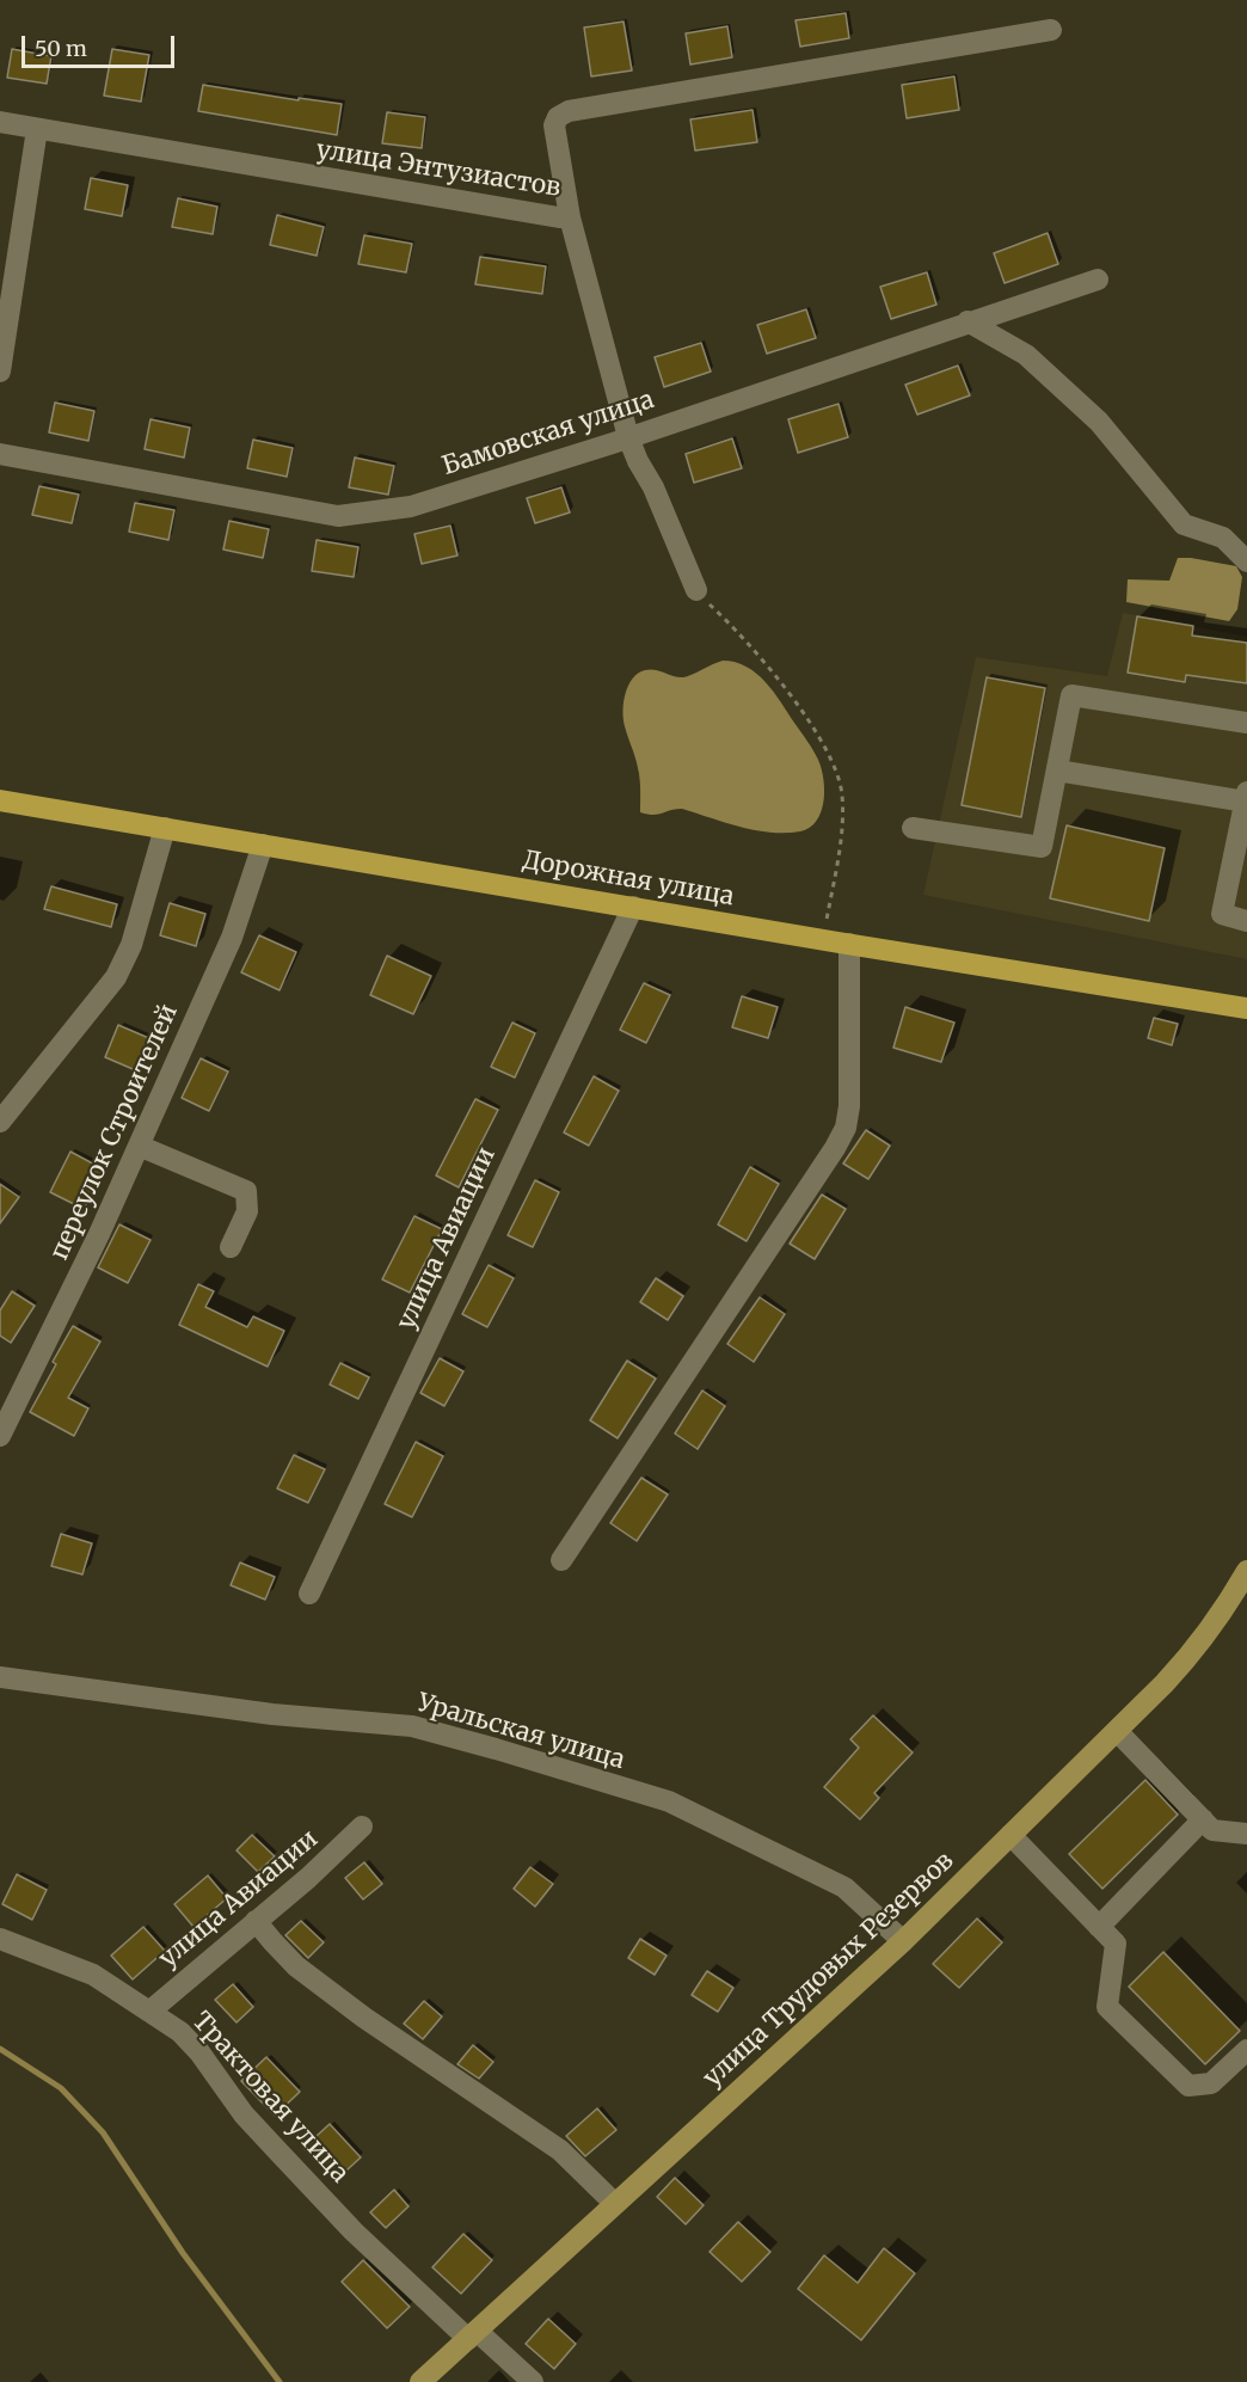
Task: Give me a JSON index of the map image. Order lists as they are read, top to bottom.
{
  "streets": {
    "highway": ["Дорожная улица"],
    "main road": ["улица Трудовых Резервов"],
    "street": [
      "улица Энтузиастов",
      "Бамовская улица",
      "переулок Строителей",
      "улица Авиации",
      "Уральская улица",
      "Трактовая улица"
    ]
  },
  "crossings": [
    ["Дорожная улица", "переулок Строителей"],
    ["Дорожная улица", "улица Авиации"],
    ["улица Авиации", "Трактовая улица"],
    ["Уральская улица", "улица Трудовых Резервов"],
    ["улица Трудовых Резервов", "Трактовая улица"]
  ],
  "scale_bar": "50 m"
}
